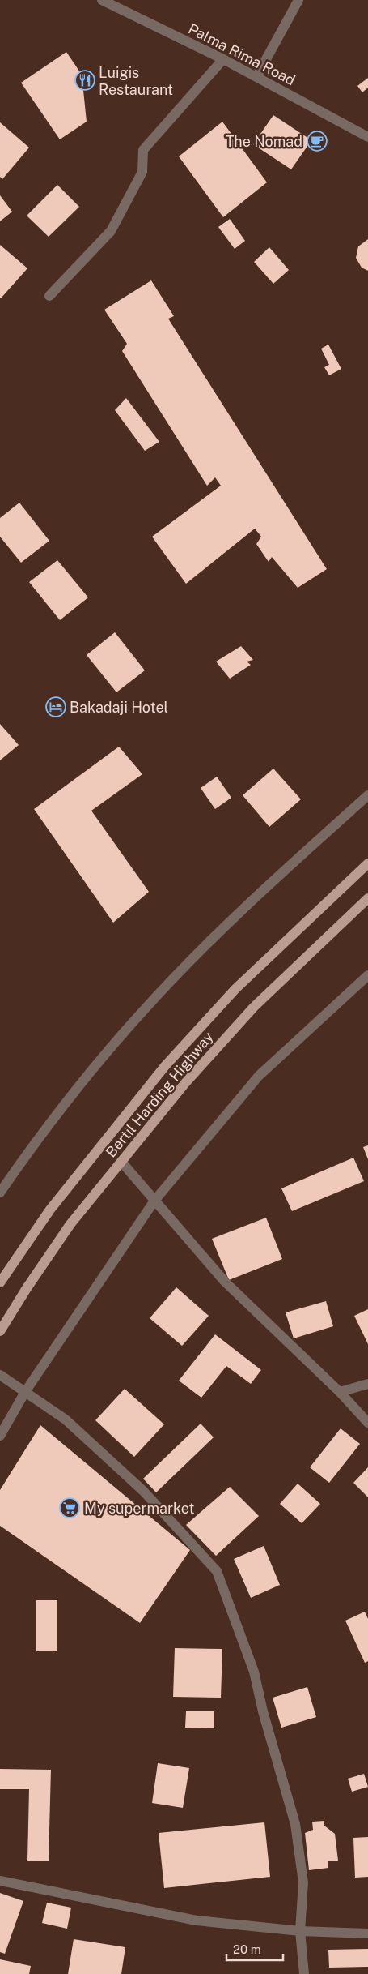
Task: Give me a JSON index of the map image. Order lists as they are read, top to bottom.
{
  "streets": {
    "main road": ["Bertil Harding Highway"],
    "street": ["Palma Rima Road"]
  },
  "places": {
    "restaurant": ["Luigis Restaurant"],
    "cafe": ["The Nomad"],
    "hotel": ["Bakadaji Hotel"],
    "supermarket": ["My supermarket"]
  },
  "scale_bar": "20 m"
}
